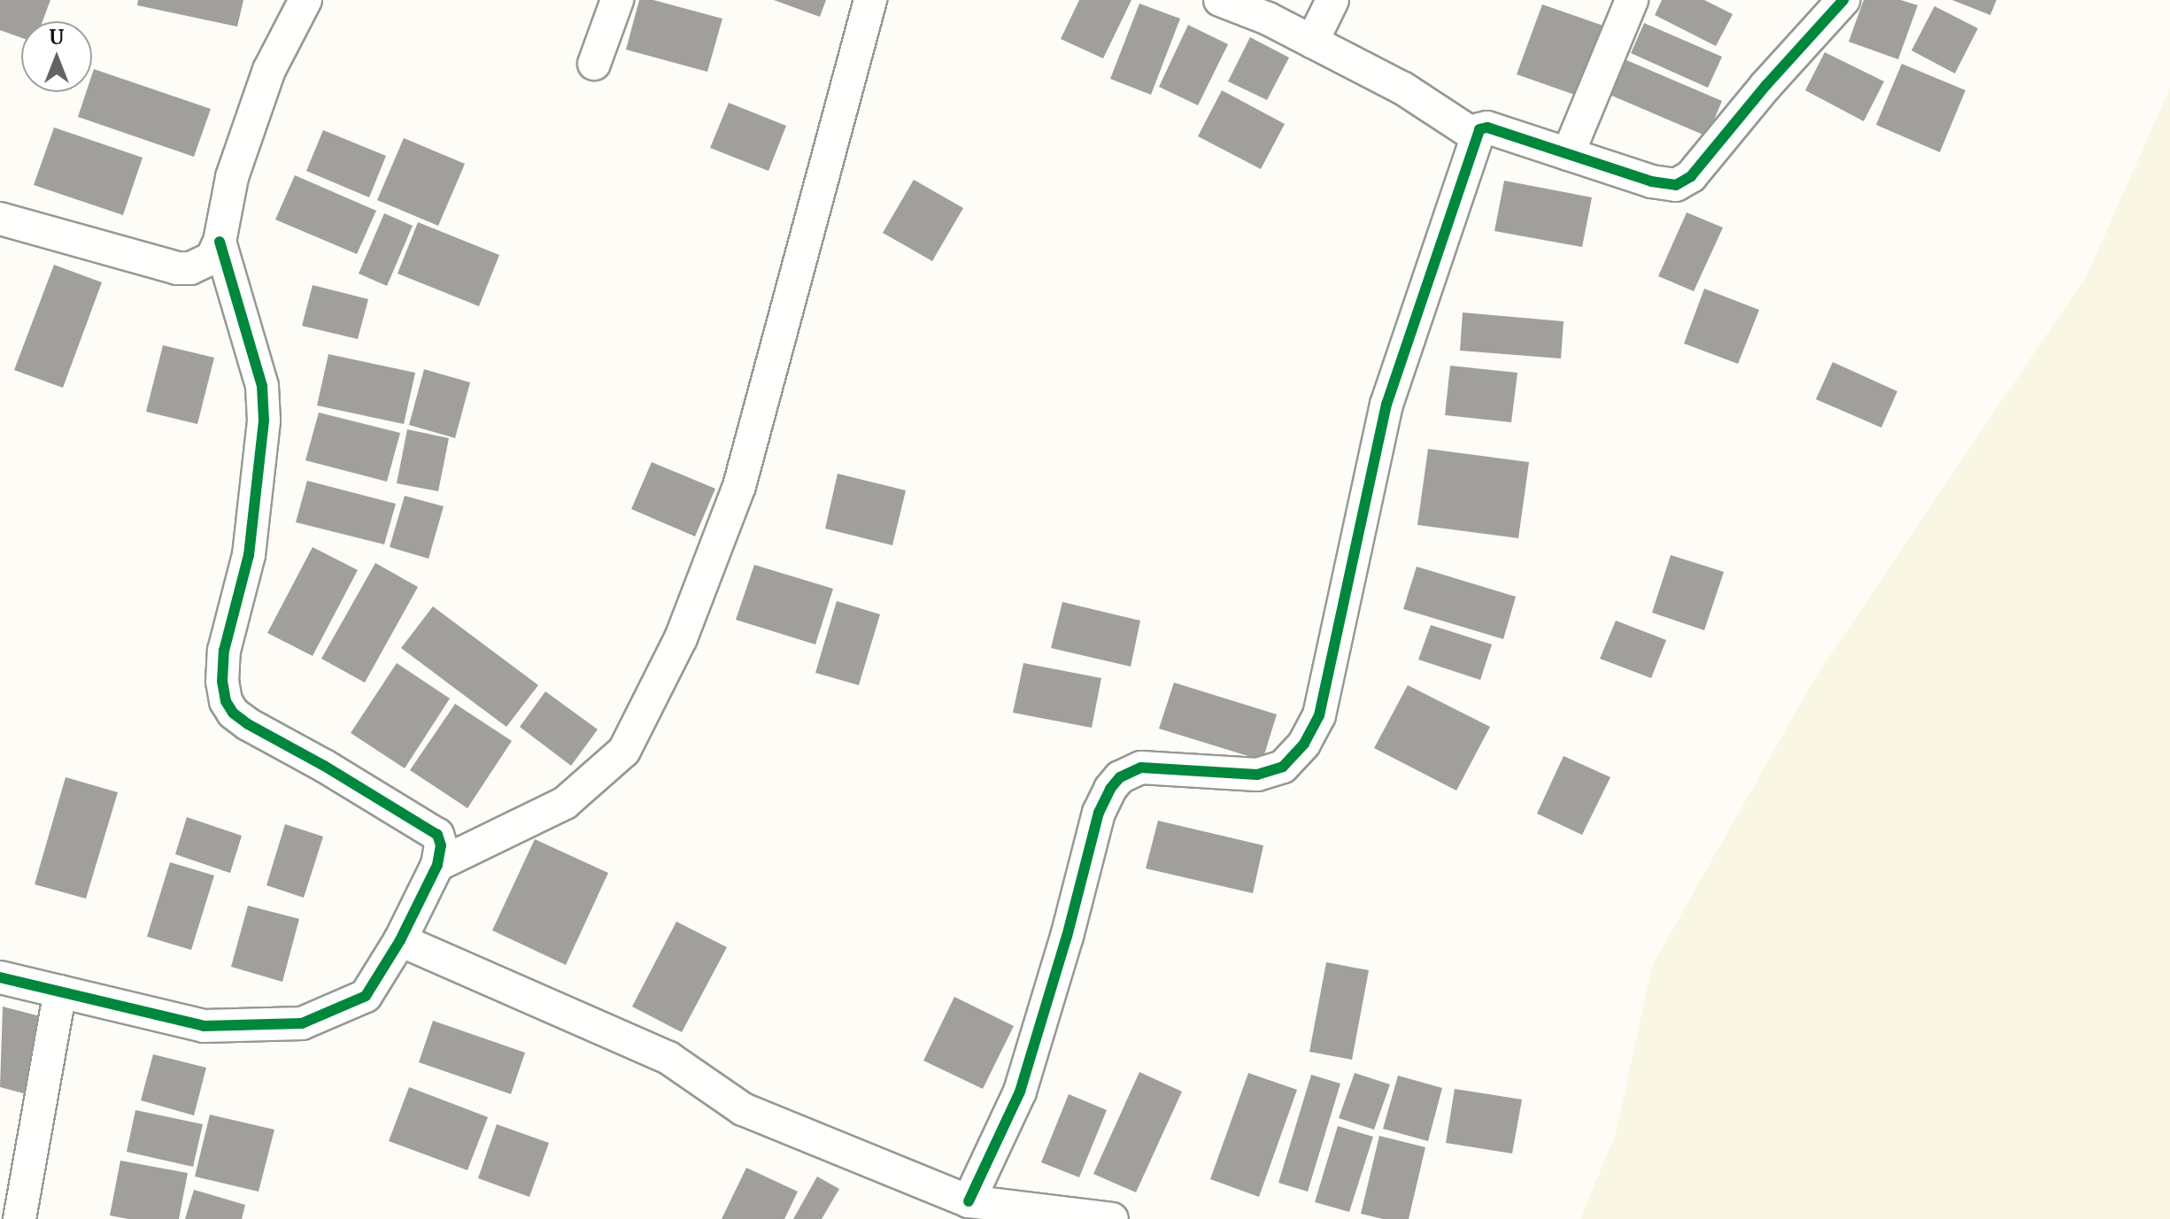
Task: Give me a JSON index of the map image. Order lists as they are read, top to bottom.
{
  "north": "top"
}
